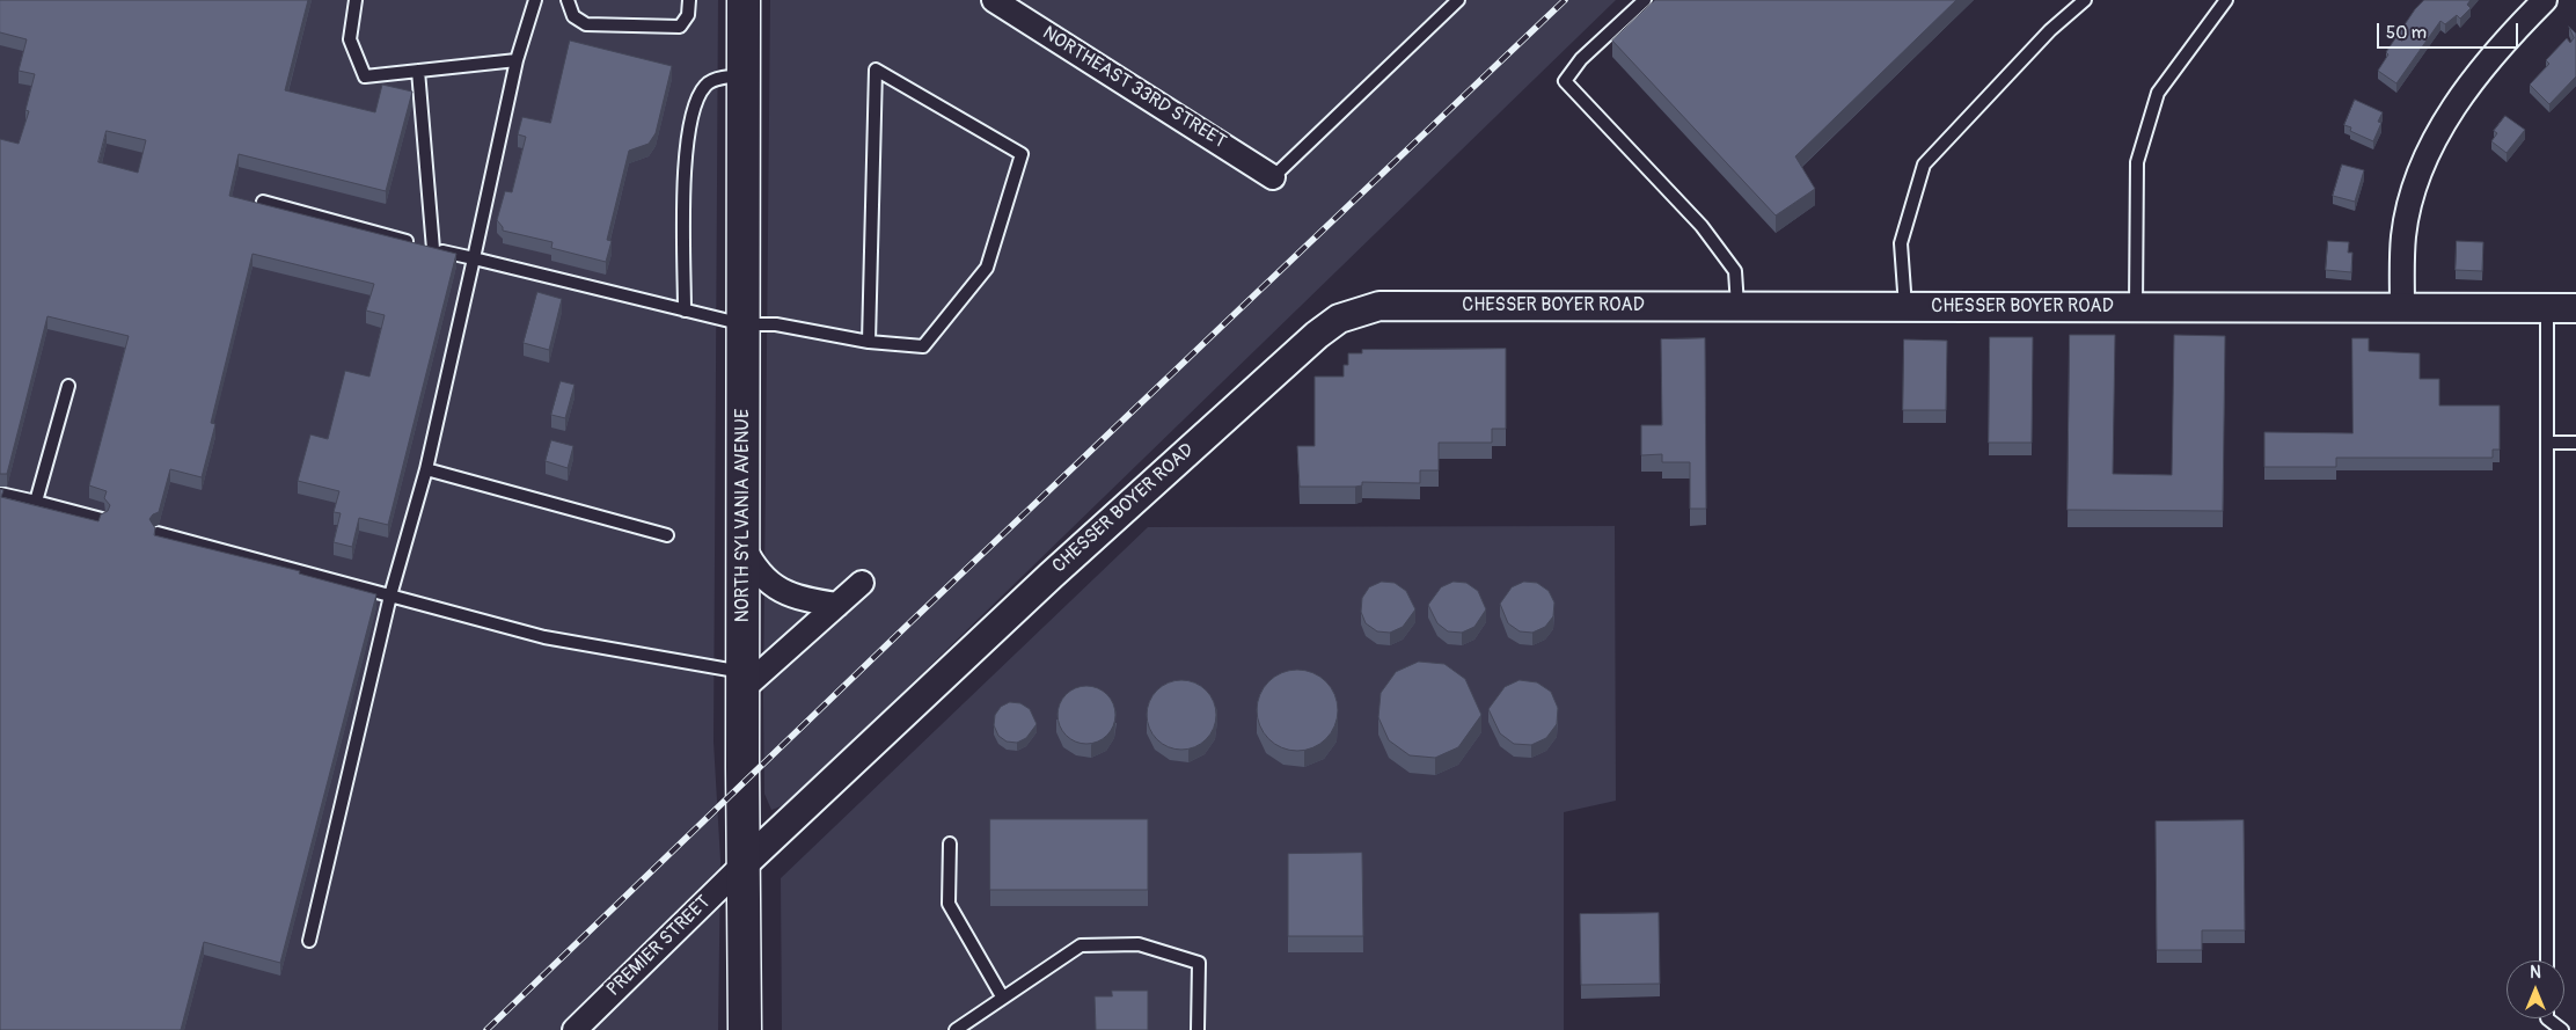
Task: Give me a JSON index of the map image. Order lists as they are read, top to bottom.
{
  "streets": {
    "main road": ["NORTH SYLVANIA AVENUE"],
    "street": ["NORTHEAST 33RD STREET", "CHESSER BOYER ROAD", "PREMIER STREET"]
  },
  "crossings": [
    ["CHESSER BOYER ROAD", "NORTH SYLVANIA AVENUE"],
    ["CHESSER BOYER ROAD", "PREMIER STREET"],
    ["NORTH SYLVANIA AVENUE", "PREMIER STREET"]
  ],
  "scale_bar": "50 m",
  "north": "top"
}
